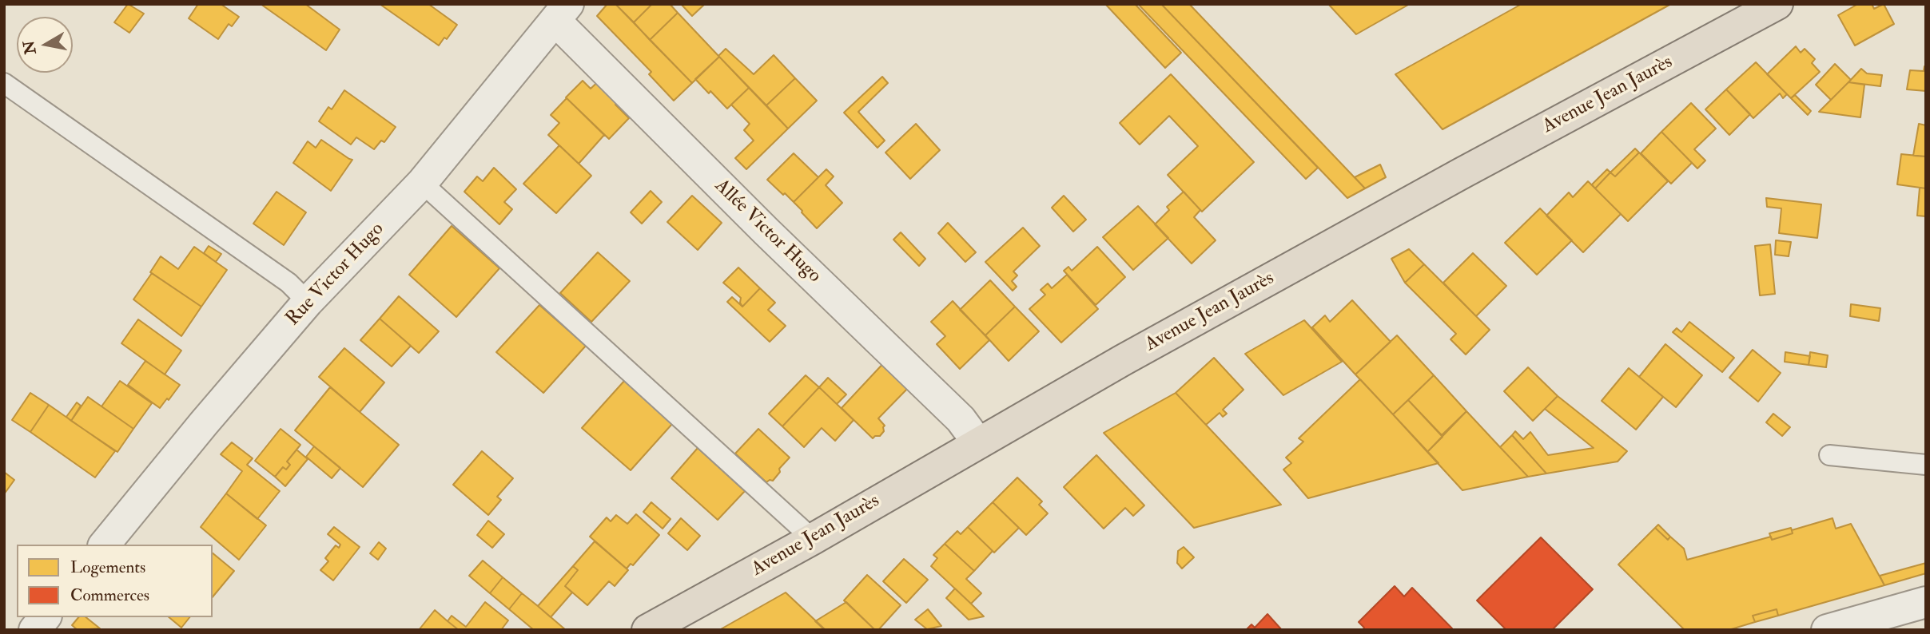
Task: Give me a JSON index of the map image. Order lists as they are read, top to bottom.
{
  "streets": {
    "main road": ["Avenue Jean Jaurès"],
    "street": ["Allée Victor Hugo", "Rue Victor Hugo"]
  },
  "crossings": [
    ["Avenue Jean Jaurès", "Allée Victor Hugo"],
    ["Allée Victor Hugo", "Rue Victor Hugo"]
  ],
  "legend": ["Logements", "Commerces"],
  "north": "left"
}
